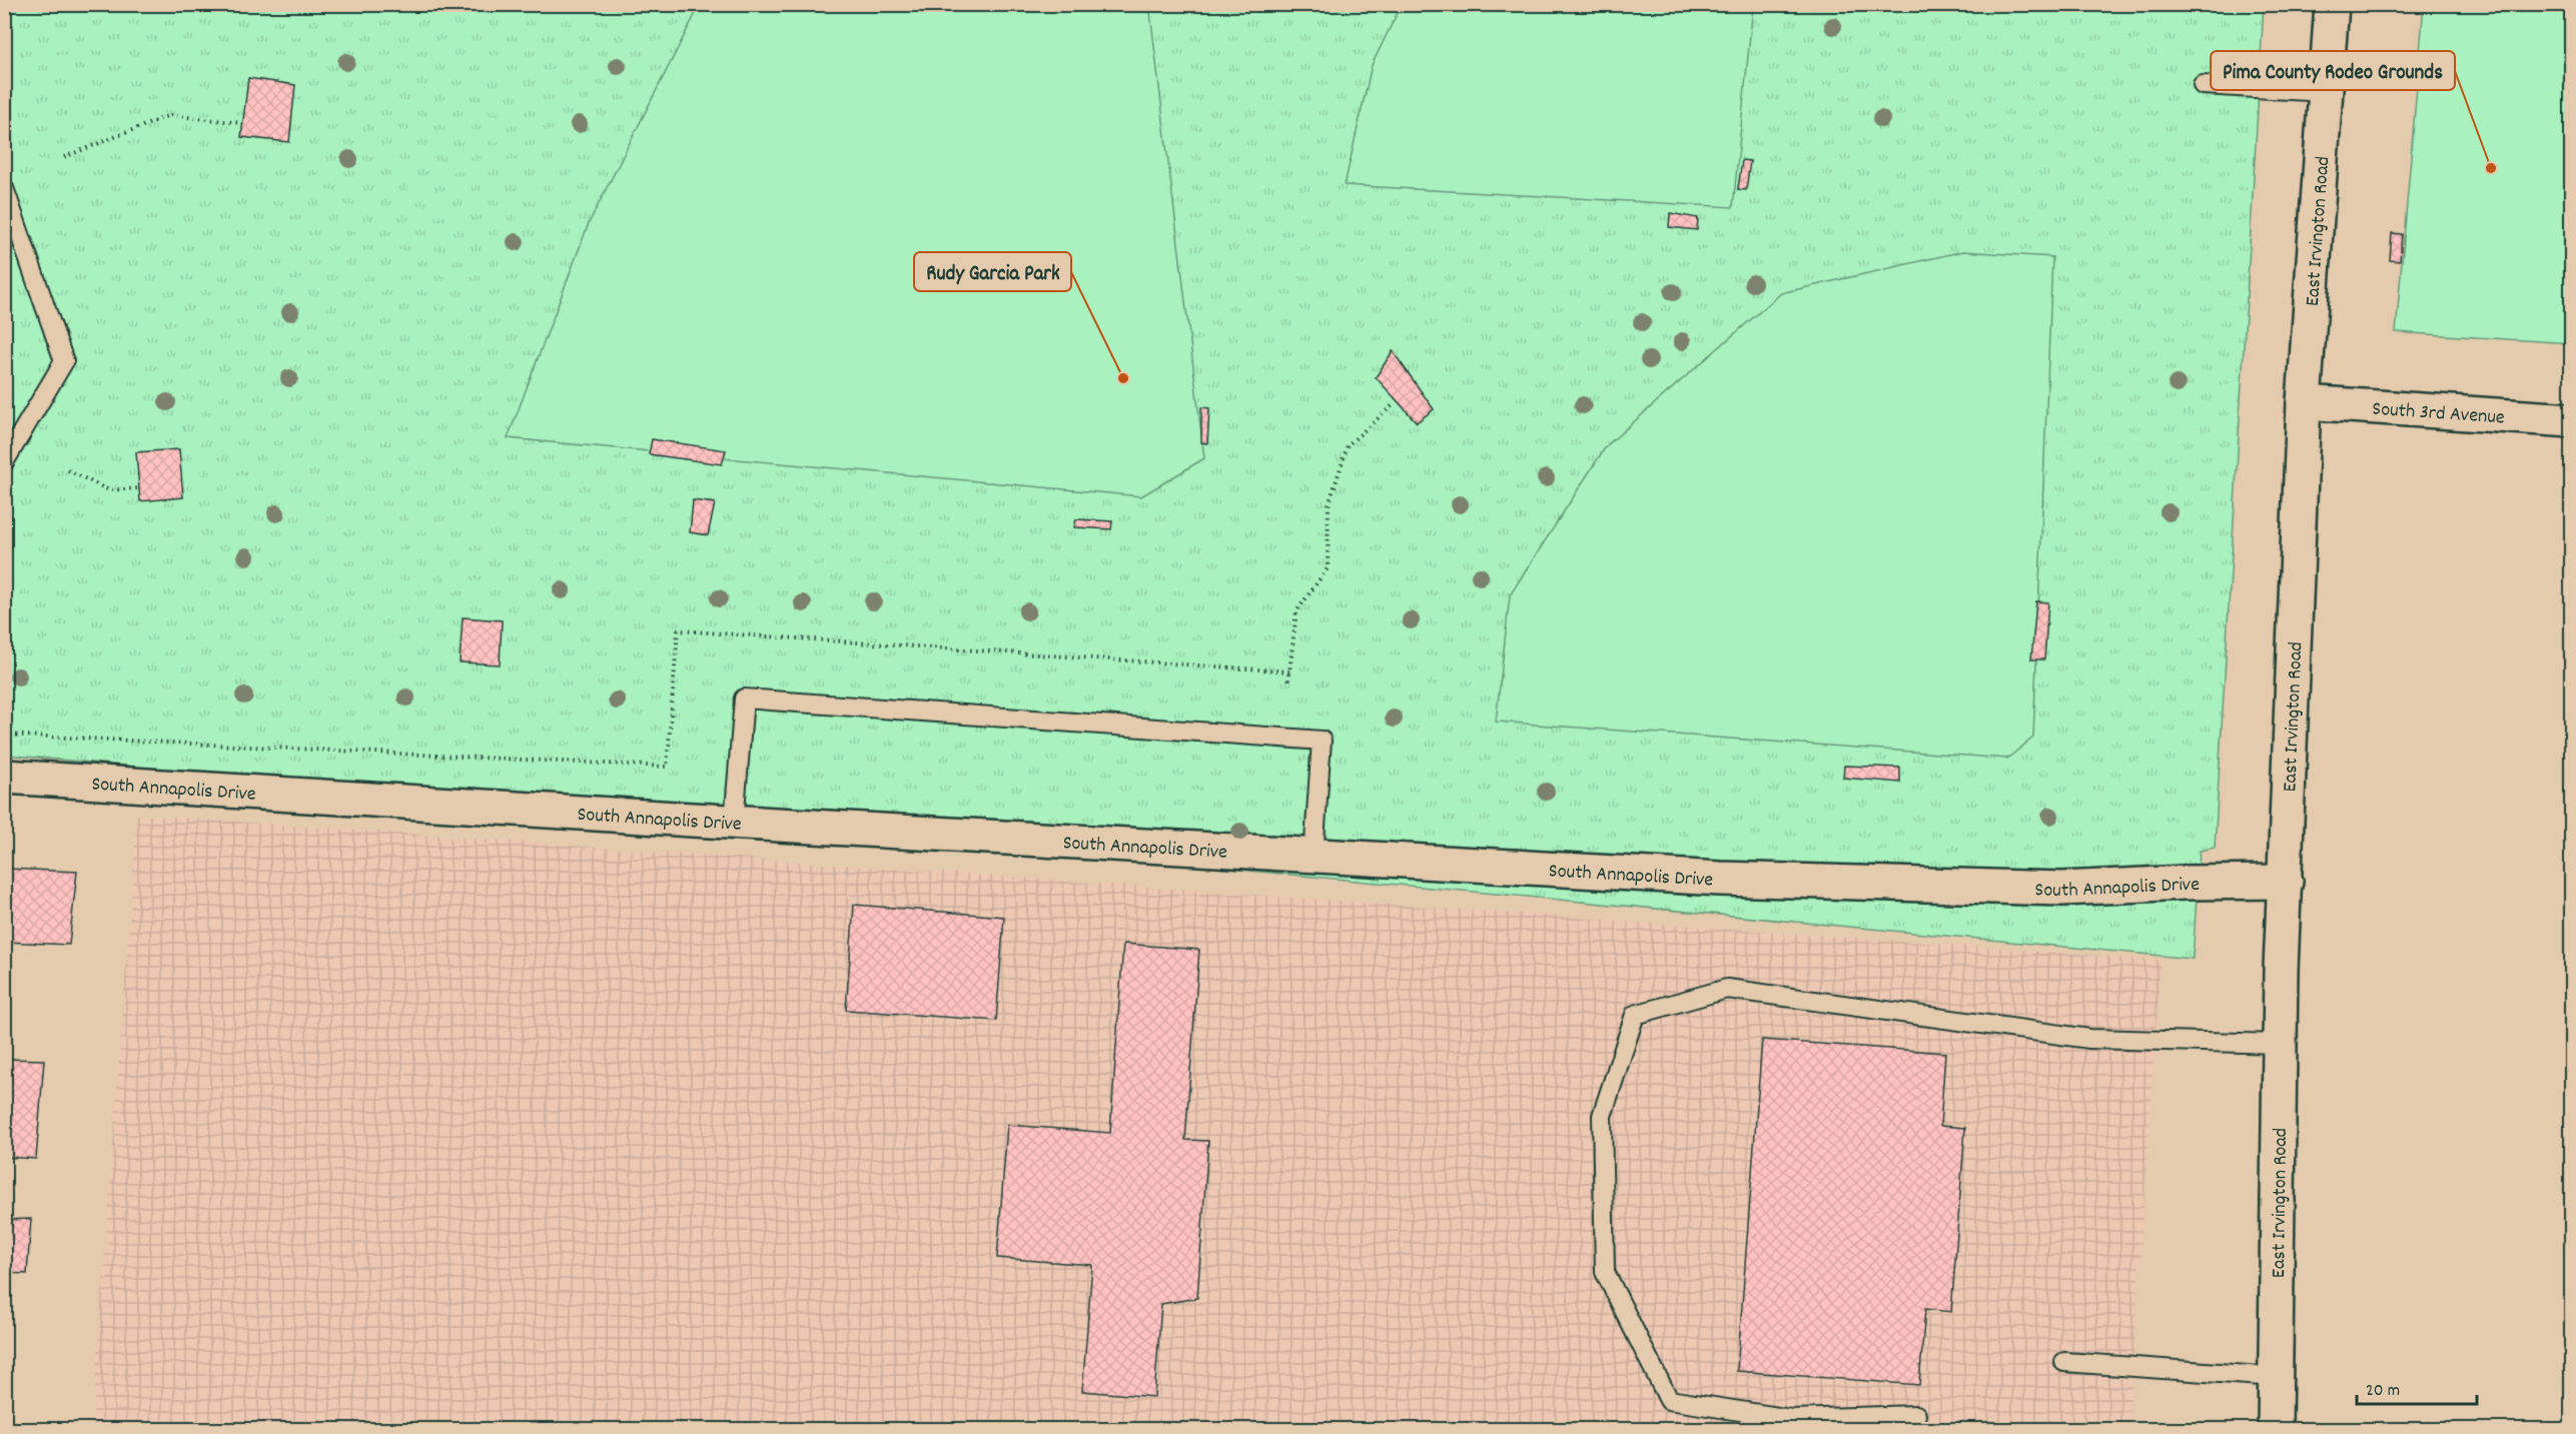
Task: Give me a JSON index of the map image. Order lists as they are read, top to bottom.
{
  "streets": {
    "street": ["East Irvington Road", "South 3rd Avenue", "South Annapolis Drive"]
  },
  "crossings": [
    ["East Irvington Road", "South 3rd Avenue"],
    ["East Irvington Road", "South Annapolis Drive"]
  ],
  "places": ["Pima County Rodeo Grounds", "Rudy Garcia Park"],
  "scale_bar": "20 m"
}
